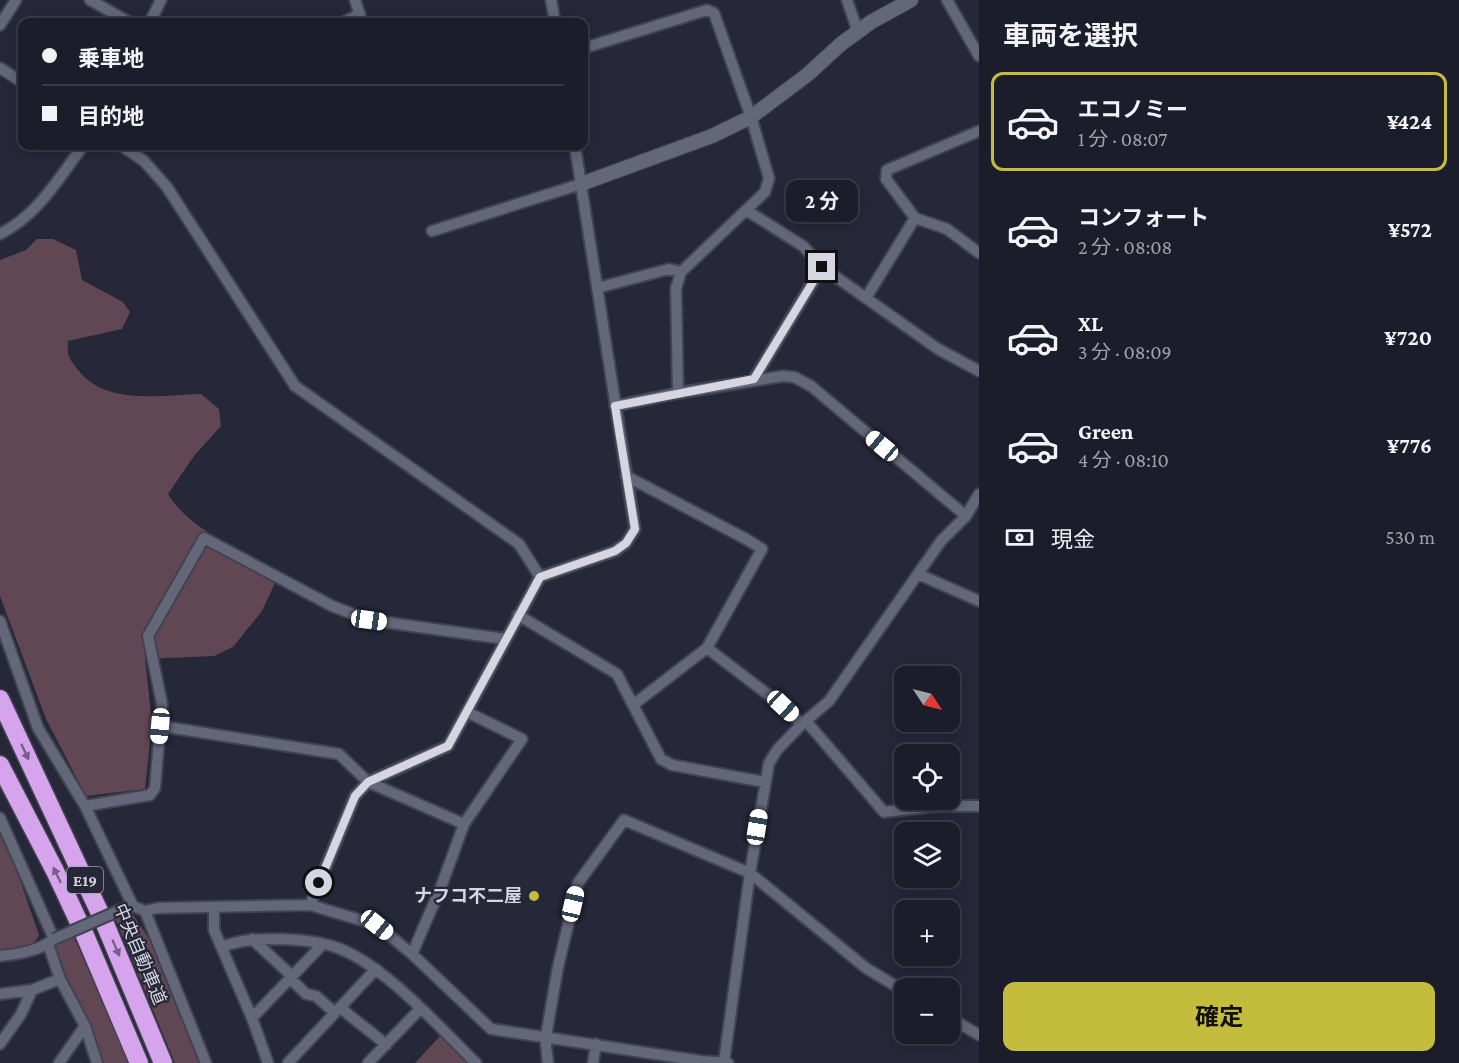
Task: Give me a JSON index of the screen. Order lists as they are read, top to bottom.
{
  "streets": {
    "highway": ["E19", "中央自動車道"]
  },
  "places": ["ナフコ不二屋"],
  "north": "bottom right",
  "page": {
    "heading": "車両を選択",
    "banner": ["乗車地", "目的地"],
    "list": [
      {
        "name": "エコノミー",
        "note": "1 分 · 08:07",
        "value": "¥424"
      },
      {
        "name": "コンフォート",
        "note": "2 分 · 08:08",
        "value": "¥572"
      },
      {
        "name": "XL",
        "note": "3 分 · 08:09",
        "value": "¥720"
      },
      {
        "name": "Green",
        "note": "4 分 · 08:10",
        "value": "¥776"
      }
    ],
    "bubble": "2 分",
    "pay": ["現金", "530 m"],
    "map_buttons": ["+", "−"],
    "buttons": "確定"
  }
}
